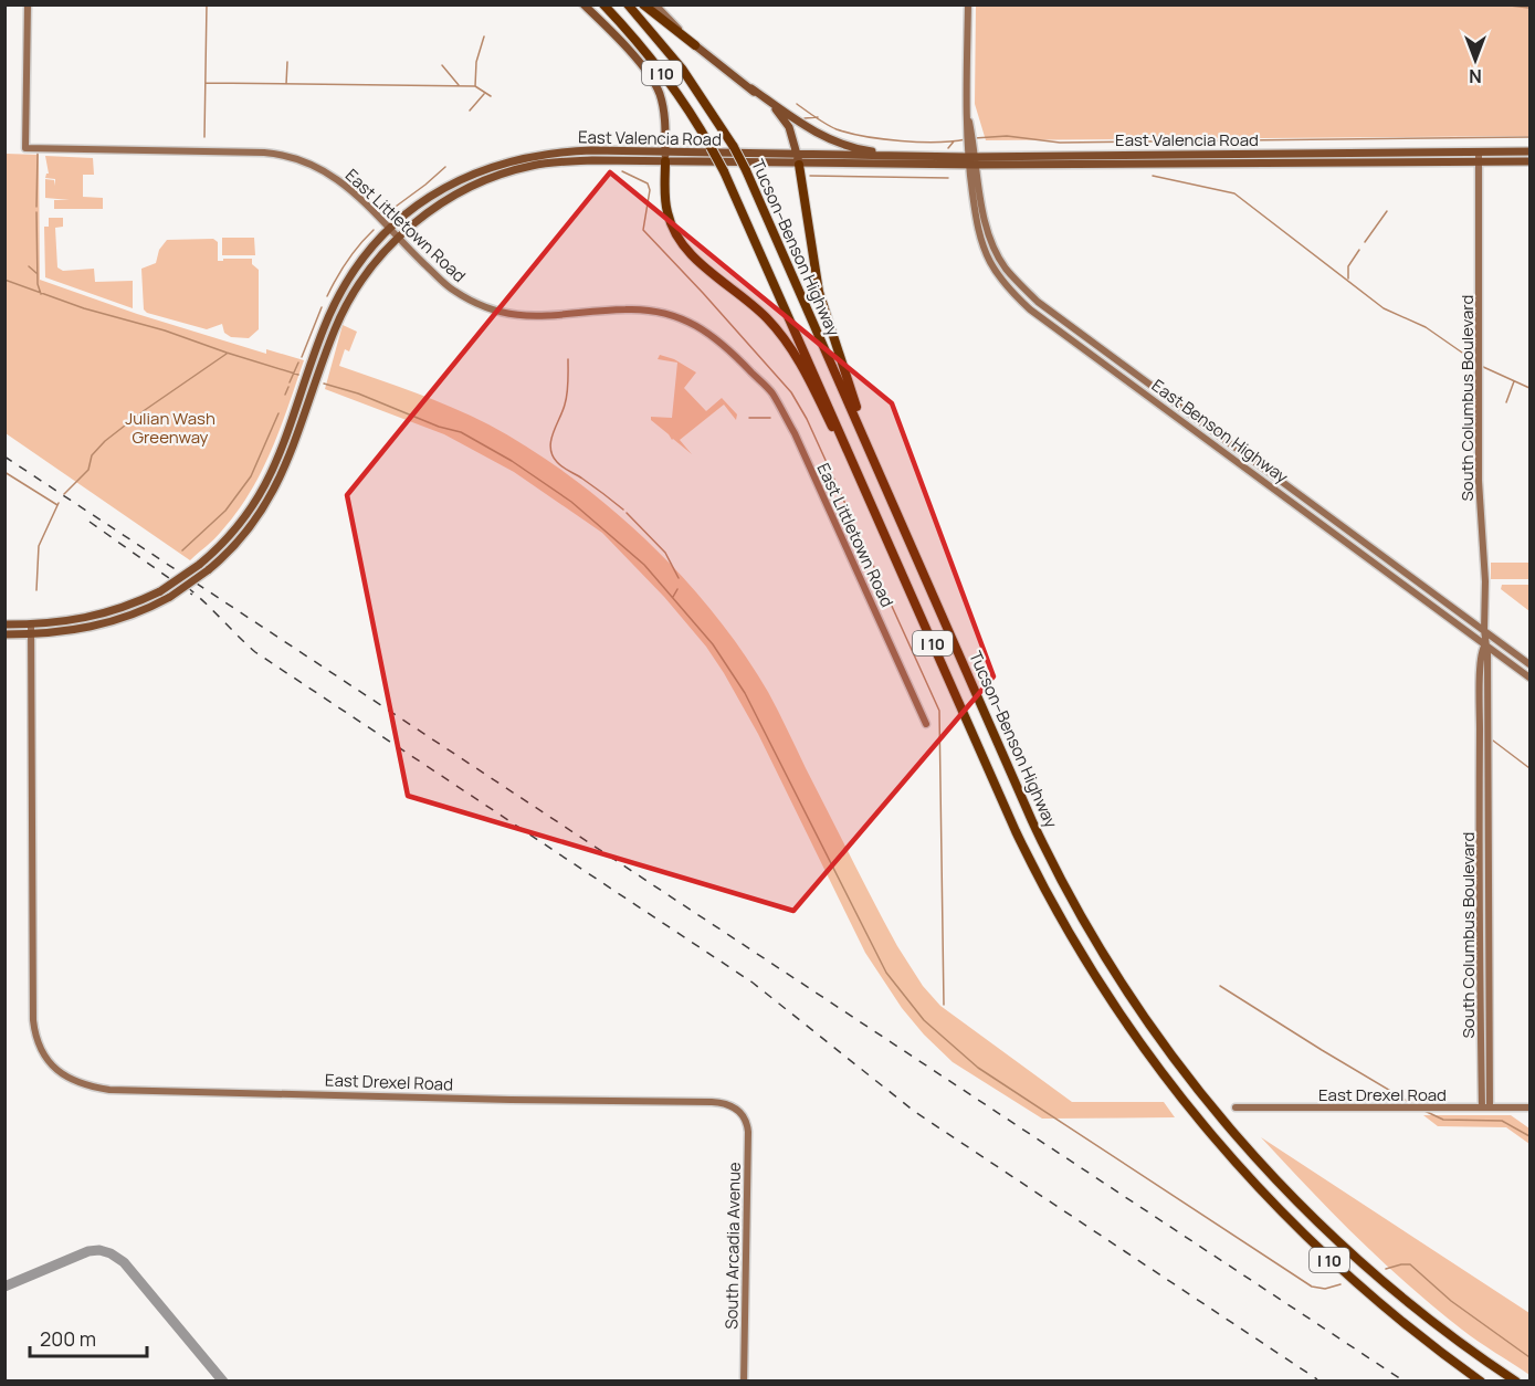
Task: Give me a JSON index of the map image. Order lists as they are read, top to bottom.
{
  "streets": {
    "highway": ["I 10", "Tucson–Benson Highway"],
    "main road": ["East Valencia Road"],
    "street": [
      "East Littletown Road",
      "South Columbus Boulevard",
      "East Benson Highway",
      "East Drexel Road",
      "South Arcadia Avenue"
    ]
  },
  "crossings": [
    ["East Valencia Road", "East Littletown Road"],
    ["East Valencia Road", "South Columbus Boulevard"],
    ["East Valencia Road", "East Benson Highway"],
    ["East Valencia Road", "East Drexel Road"],
    ["South Columbus Boulevard", "East Benson Highway"],
    ["South Columbus Boulevard", "East Drexel Road"],
    ["East Drexel Road", "South Arcadia Avenue"]
  ],
  "parks": ["Julian Wash Greenway"],
  "scale_bar": "200 m",
  "north": "bottom"
}
